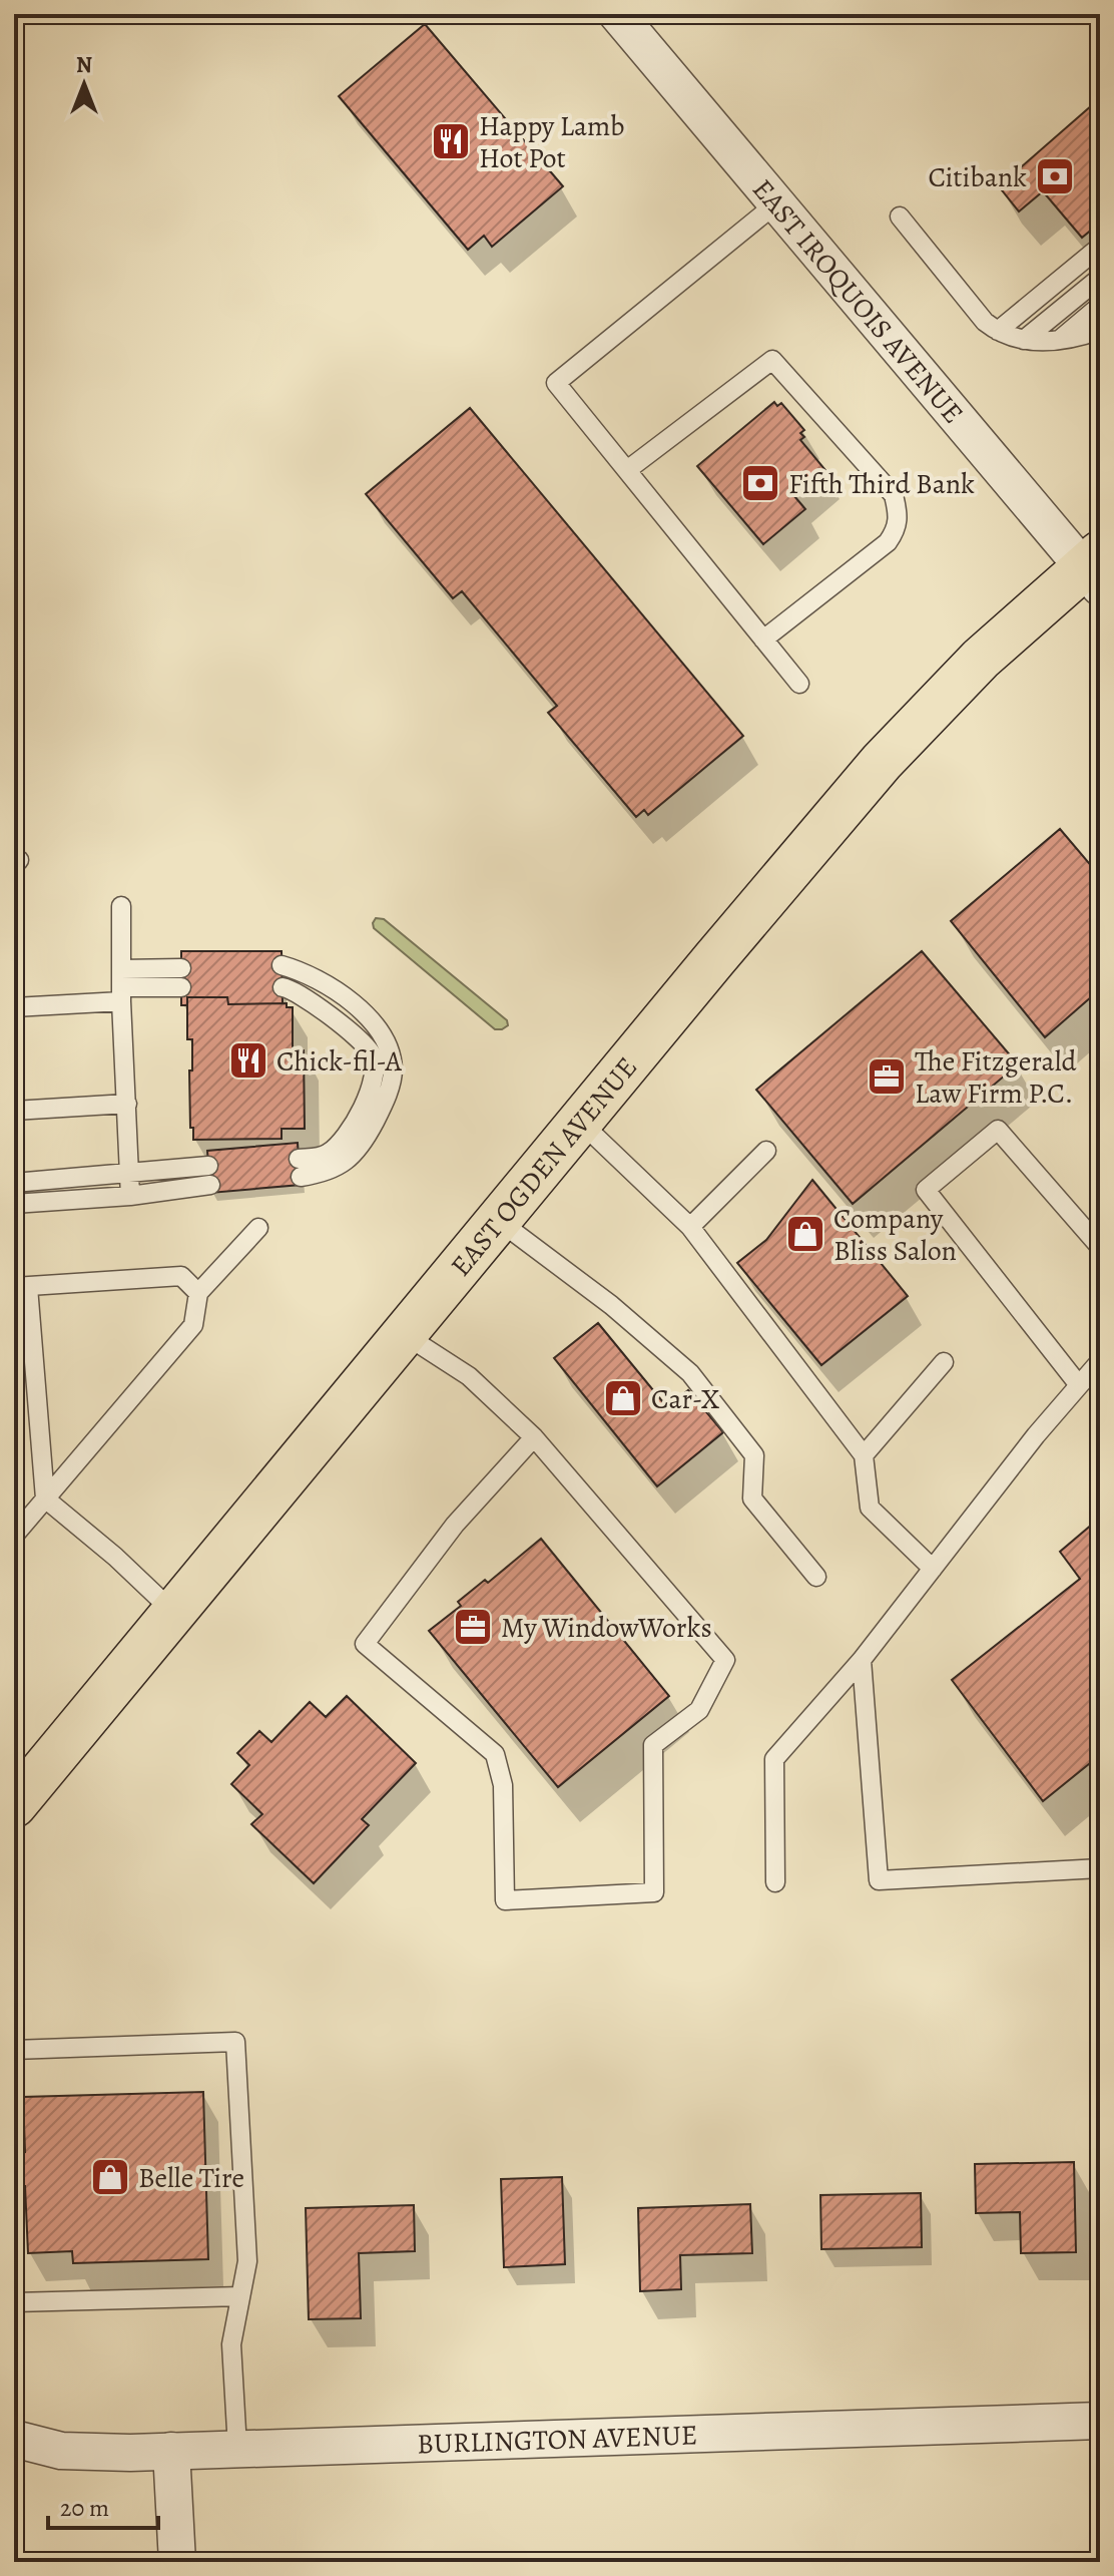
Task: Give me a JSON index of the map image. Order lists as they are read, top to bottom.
{
  "streets": {
    "main road": ["EAST OGDEN AVENUE"],
    "street": ["EAST IROQUOIS AVENUE", "BURLINGTON AVENUE"]
  },
  "crossings": [
    ["EAST IROQUOIS AVENUE", "EAST OGDEN AVENUE"]
  ],
  "places": {
    "restaurant": ["Happy Lamb Hot Pot", "Chick-fil-A"],
    "bank": ["Citibank", "Fifth Third Bank"],
    "office": ["The Fitzgerald Law Firm P.C.", "My WindowWorks"],
    "shop": ["Company Bliss Salon", "Car-X", "Belle Tire"]
  },
  "scale_bar": "20 m",
  "north": "top"
}
